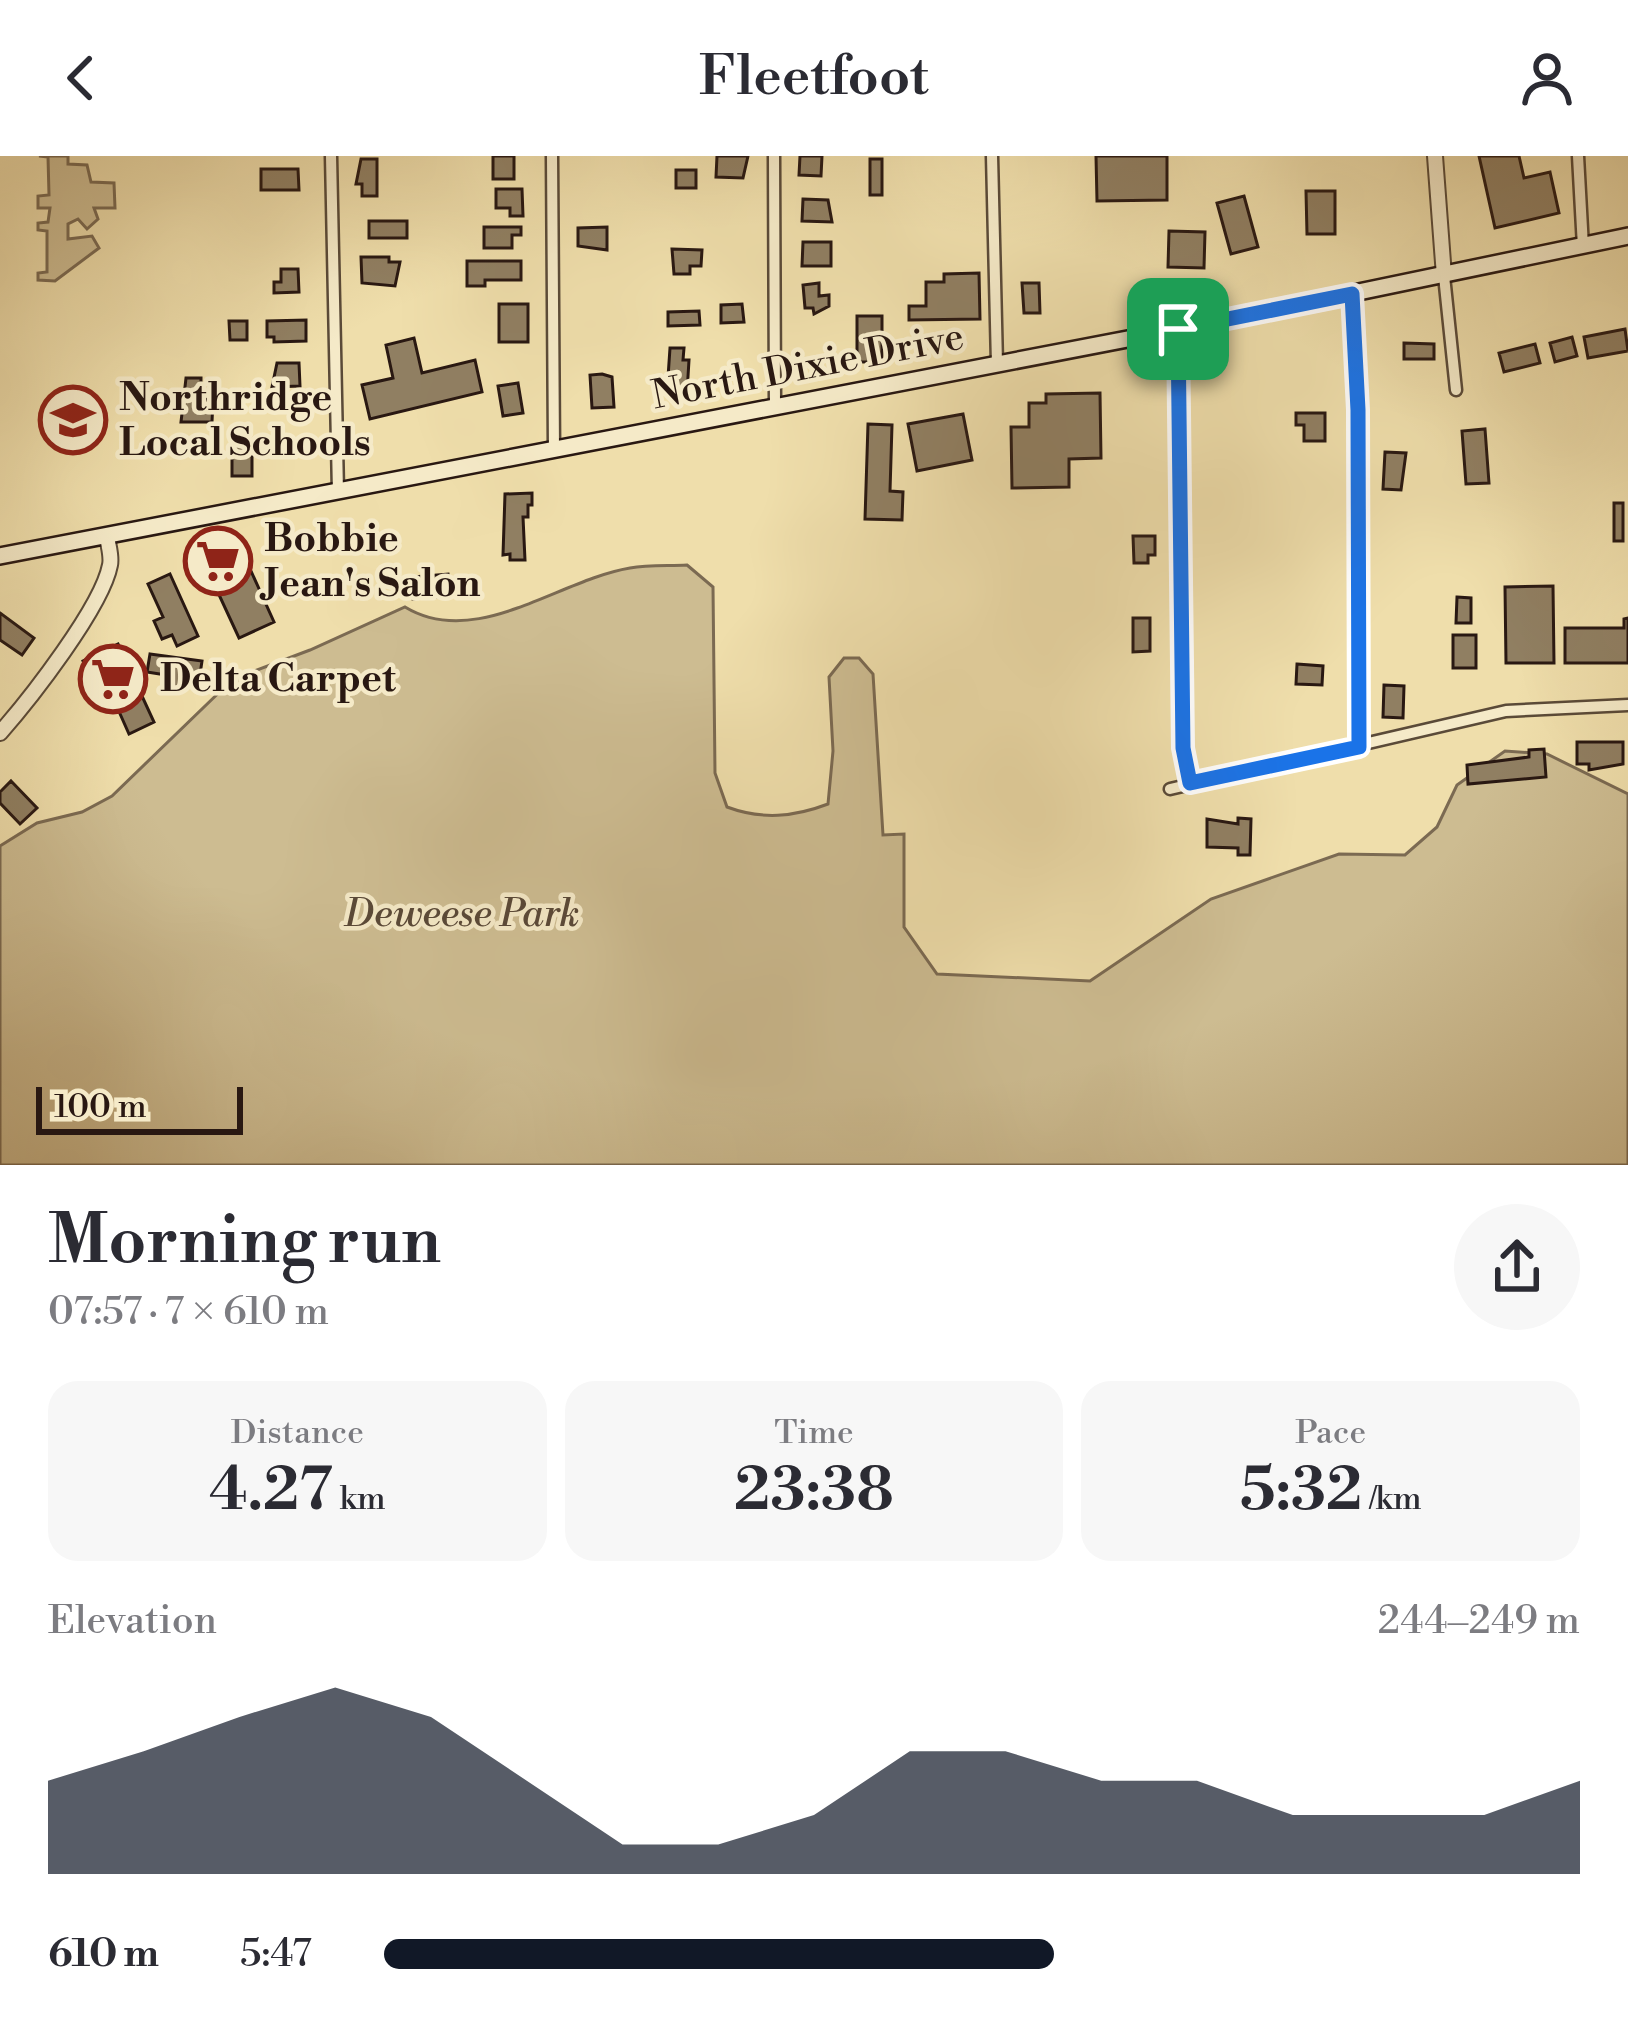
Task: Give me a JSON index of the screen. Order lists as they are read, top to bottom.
{
  "streets": {
    "main road": ["North Dixie Drive"]
  },
  "parks": ["Deweese Park"],
  "places": {
    "school or university": ["Northridge Local Schools"],
    "supermarket": ["Bobbie Jean's Salon", "Delta Carpet"]
  },
  "scale_bar": "100 m",
  "page": {
    "header": "Fleetfoot",
    "scale": "100 m",
    "heading": ["Morning run", "07:57 · 7 × 610 m"],
    "stats": [
      ["Distance", "4.27 km"],
      ["Time", "23:38"],
      ["Pace", "5:32 /km"]
    ],
    "chart": ["Elevation", "244–249 m"],
    "list": [
      {
        "name": "610 m",
        "note": "5:47"
      }
    ]
  }
}
